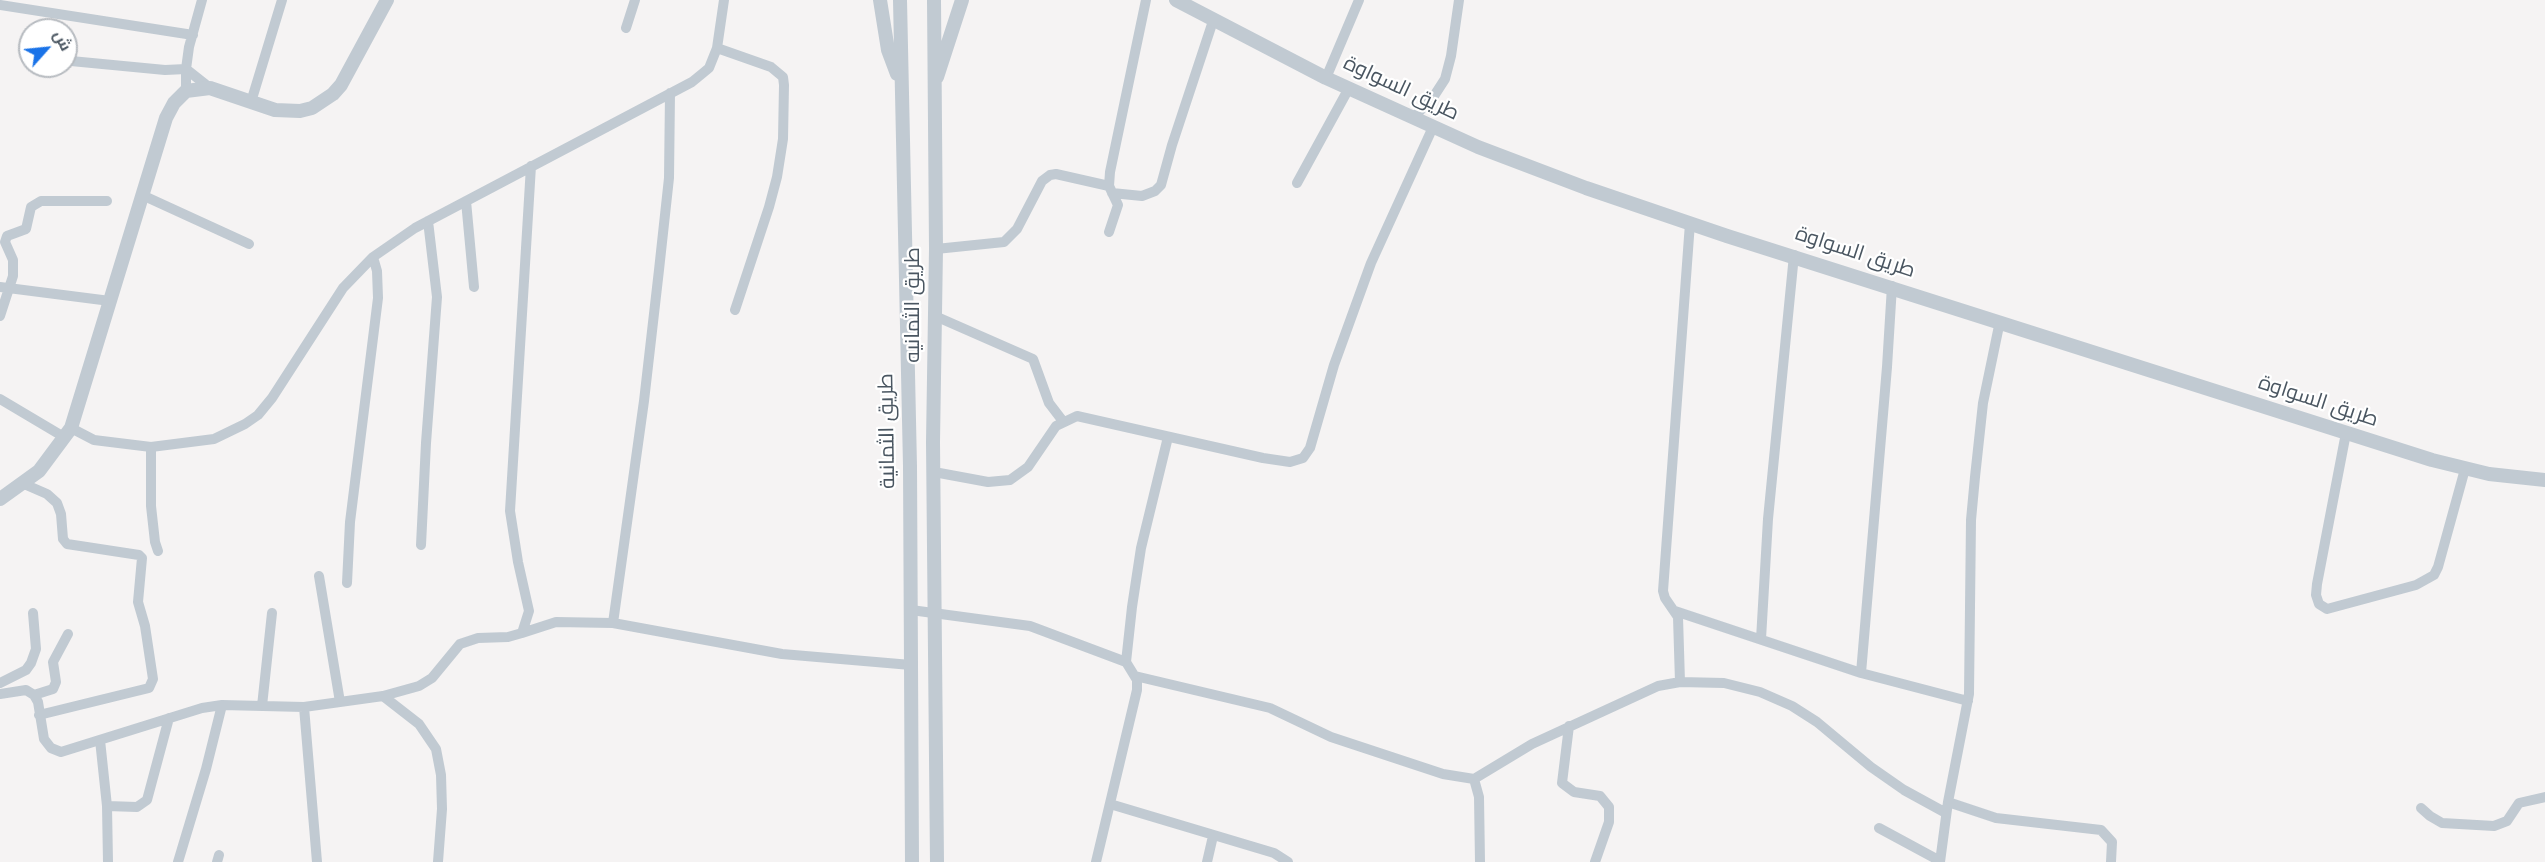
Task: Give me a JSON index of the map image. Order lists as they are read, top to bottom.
{
  "streets": {
    "street": ["طريق السواوة", "طريق الثمانيه", "طريق الثمانية"]
  },
  "north": "top right"
}
